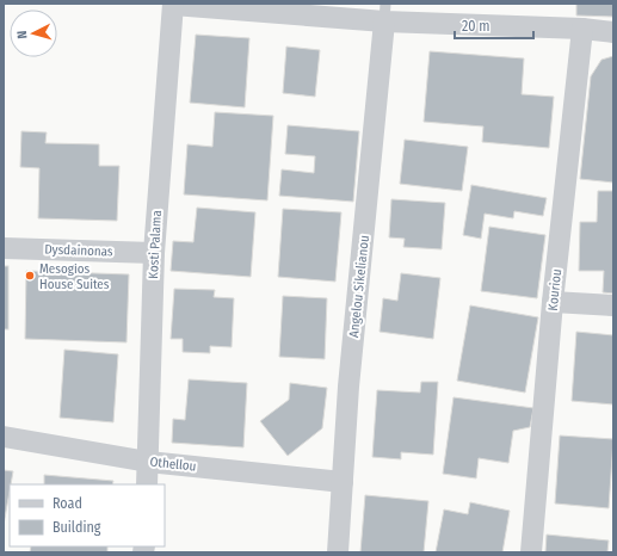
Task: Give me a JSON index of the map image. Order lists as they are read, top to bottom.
{
  "streets": {
    "street": [
      "Kosti Palama",
      "Dysdainonas",
      "Angelou Sikelianou",
      "Kouriou",
      "Othellou"
    ]
  },
  "crossings": [
    ["Kosti Palama", "Dysdainonas"],
    ["Kosti Palama", "Othellou"],
    ["Angelou Sikelianou", "Othellou"]
  ],
  "places": ["Mesogios House Suites"],
  "legend": ["Road", "Building"],
  "scale_bar": "20 m",
  "north": "left"
}
